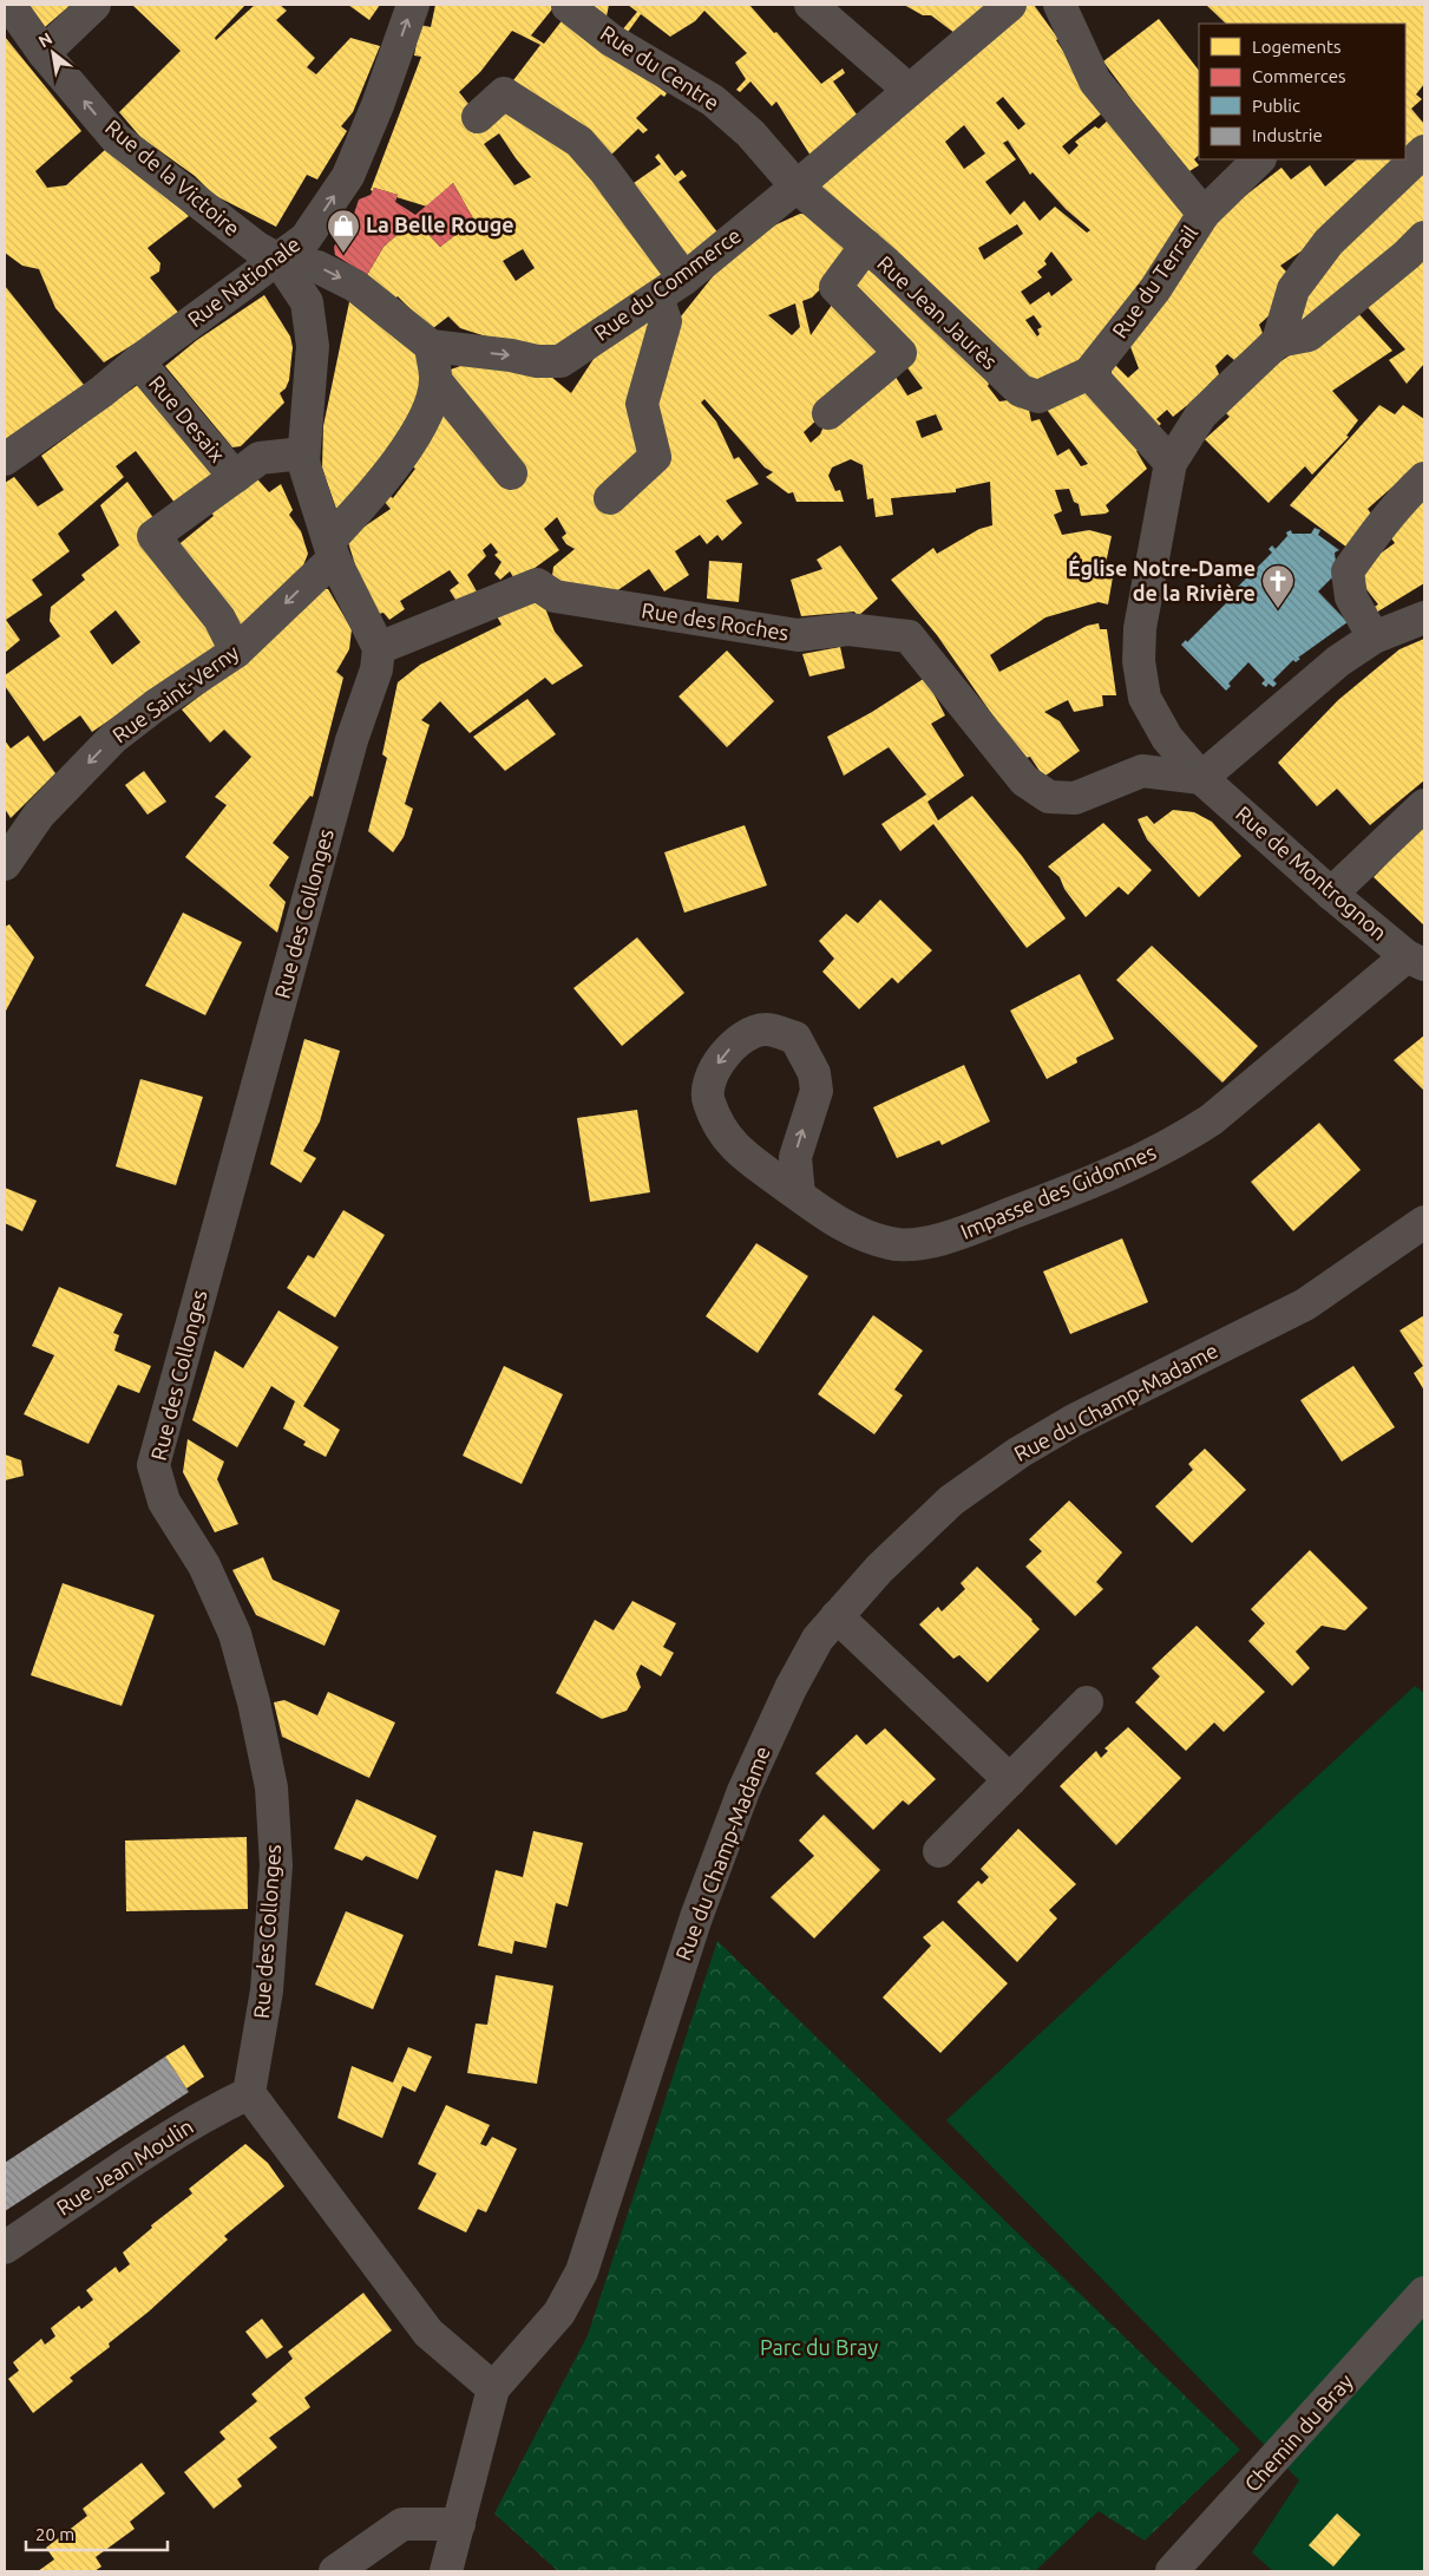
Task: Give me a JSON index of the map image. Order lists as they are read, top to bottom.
{
  "streets": {
    "street": [
      "Rue du Centre",
      "Rue de la Victoire",
      "Rue Nationale",
      "Rue du Terrail",
      "Rue du Commerce",
      "Rue Jean Jaurès",
      "Rue Desaix",
      "Rue des Roches",
      "Rue Saint-Verny",
      "Rue de Montrognon",
      "Rue des Collonges",
      "Impasse des Gidonnes",
      "Rue du Champ-Madame",
      "Rue Jean Moulin",
      "Chemin du Bray"
    ]
  },
  "crossings": [
    ["Rue du Centre", "Rue du Commerce"],
    ["Rue du Centre", "Rue Jean Jaurès"],
    ["Rue de la Victoire", "Rue Nationale"],
    ["Rue Nationale", "Rue Desaix"],
    ["Rue du Terrail", "Rue Jean Jaurès"],
    ["Rue du Commerce", "Rue Jean Jaurès"],
    ["Rue Desaix", "Rue Saint-Verny"],
    ["Rue des Roches", "Rue de Montrognon"],
    ["Rue des Roches", "Rue des Collonges"],
    ["Rue de Montrognon", "Impasse des Gidonnes"],
    ["Rue des Collonges", "Rue Jean Moulin"]
  ],
  "one_way": ["Rue de la Victoire", "Rue Nationale", "Rue Saint-Verny"],
  "parks": ["Parc du Bray"],
  "places": {
    "shop": ["La Belle Rouge"],
    "church": ["Église Notre-Dame de la Rivière"]
  },
  "legend": [
    "Logements",
    "Commerces",
    "Public",
    "Industrie"
  ],
  "scale_bar": "20 m",
  "north": "top left"
}
